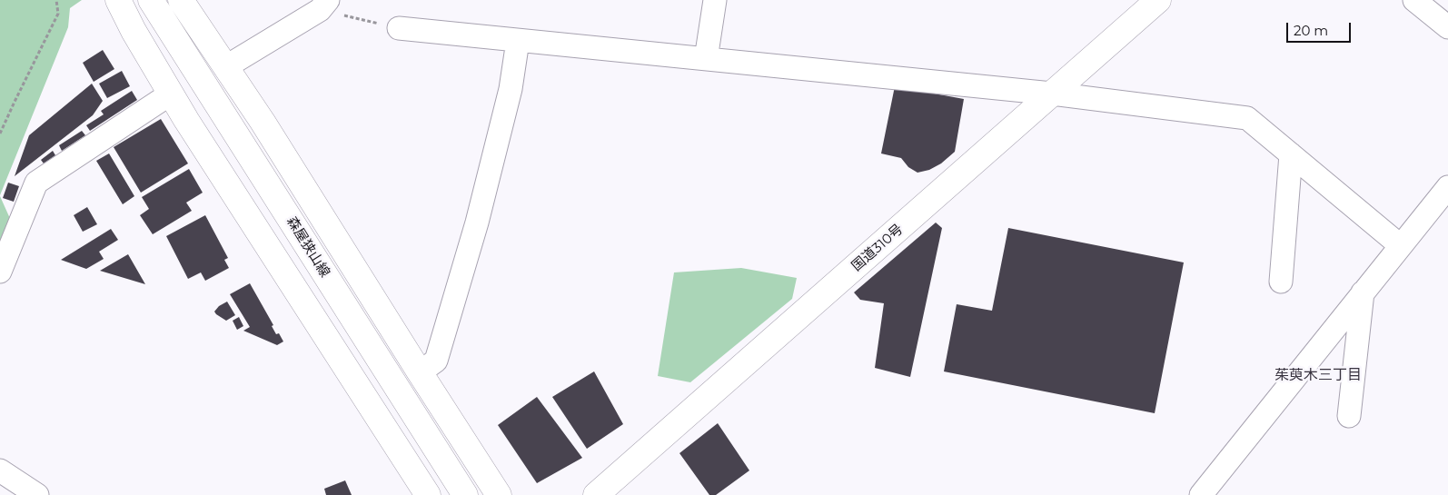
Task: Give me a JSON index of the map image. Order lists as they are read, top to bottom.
{
  "streets": {
    "main road": ["森屋狭山線", "国道310号"]
  },
  "districts": ["茱萸木三丁目"],
  "scale_bar": "20 m"
}
